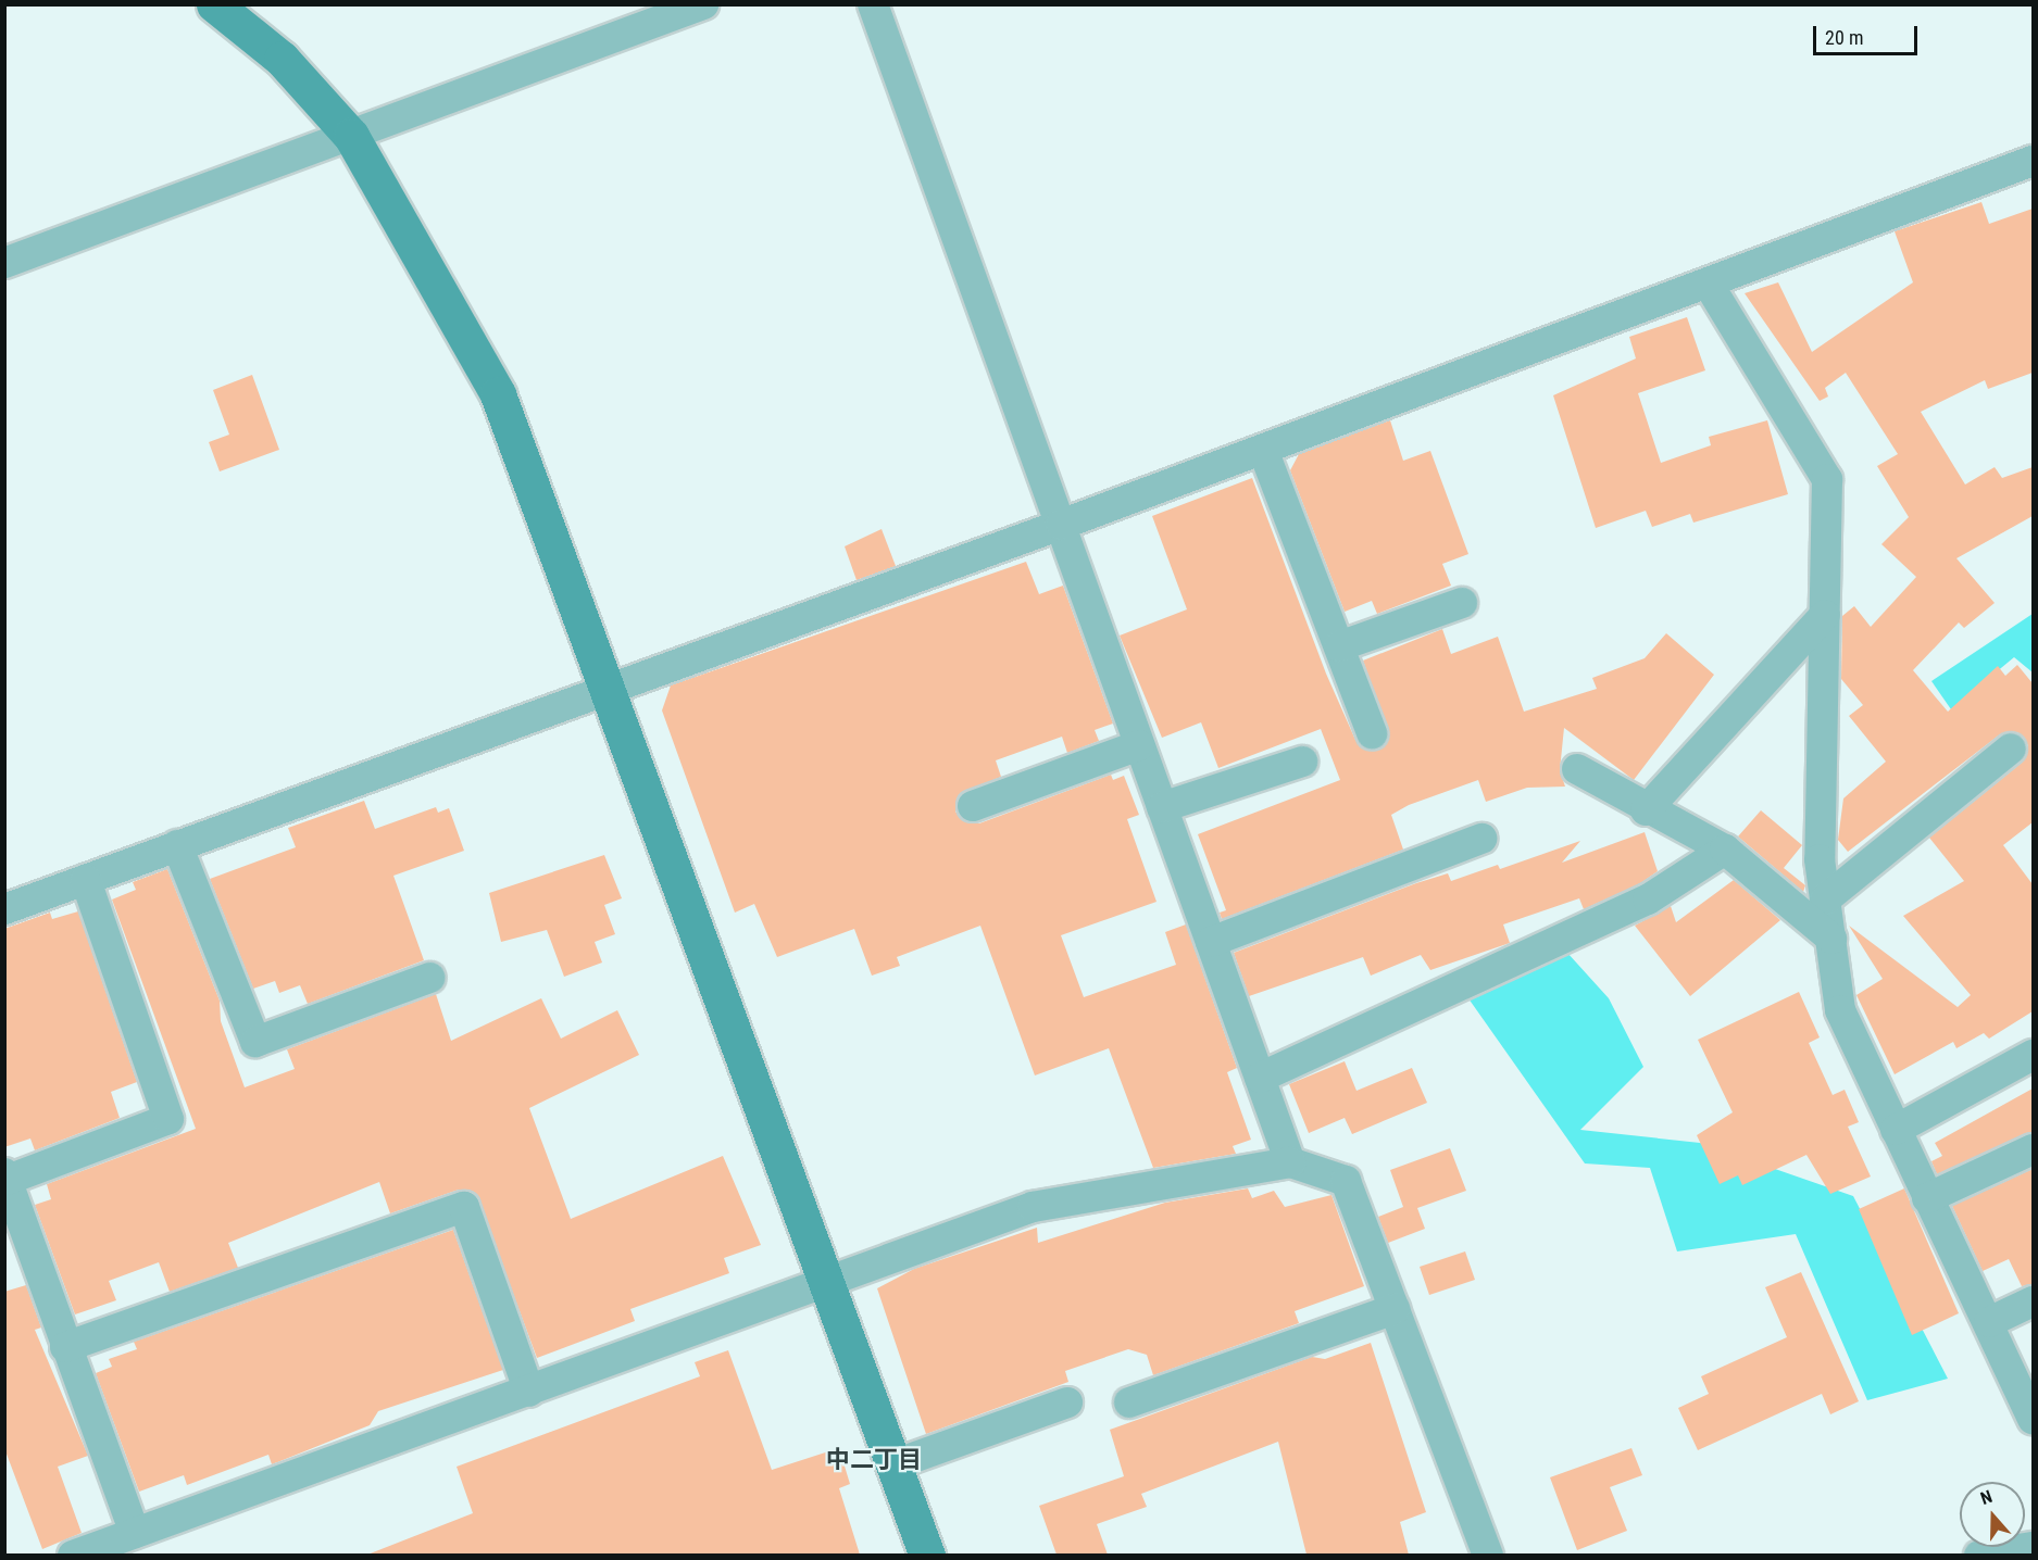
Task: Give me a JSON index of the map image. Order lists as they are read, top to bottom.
{
  "districts": ["中二丁目"],
  "scale_bar": "20 m",
  "north": "top"
}
